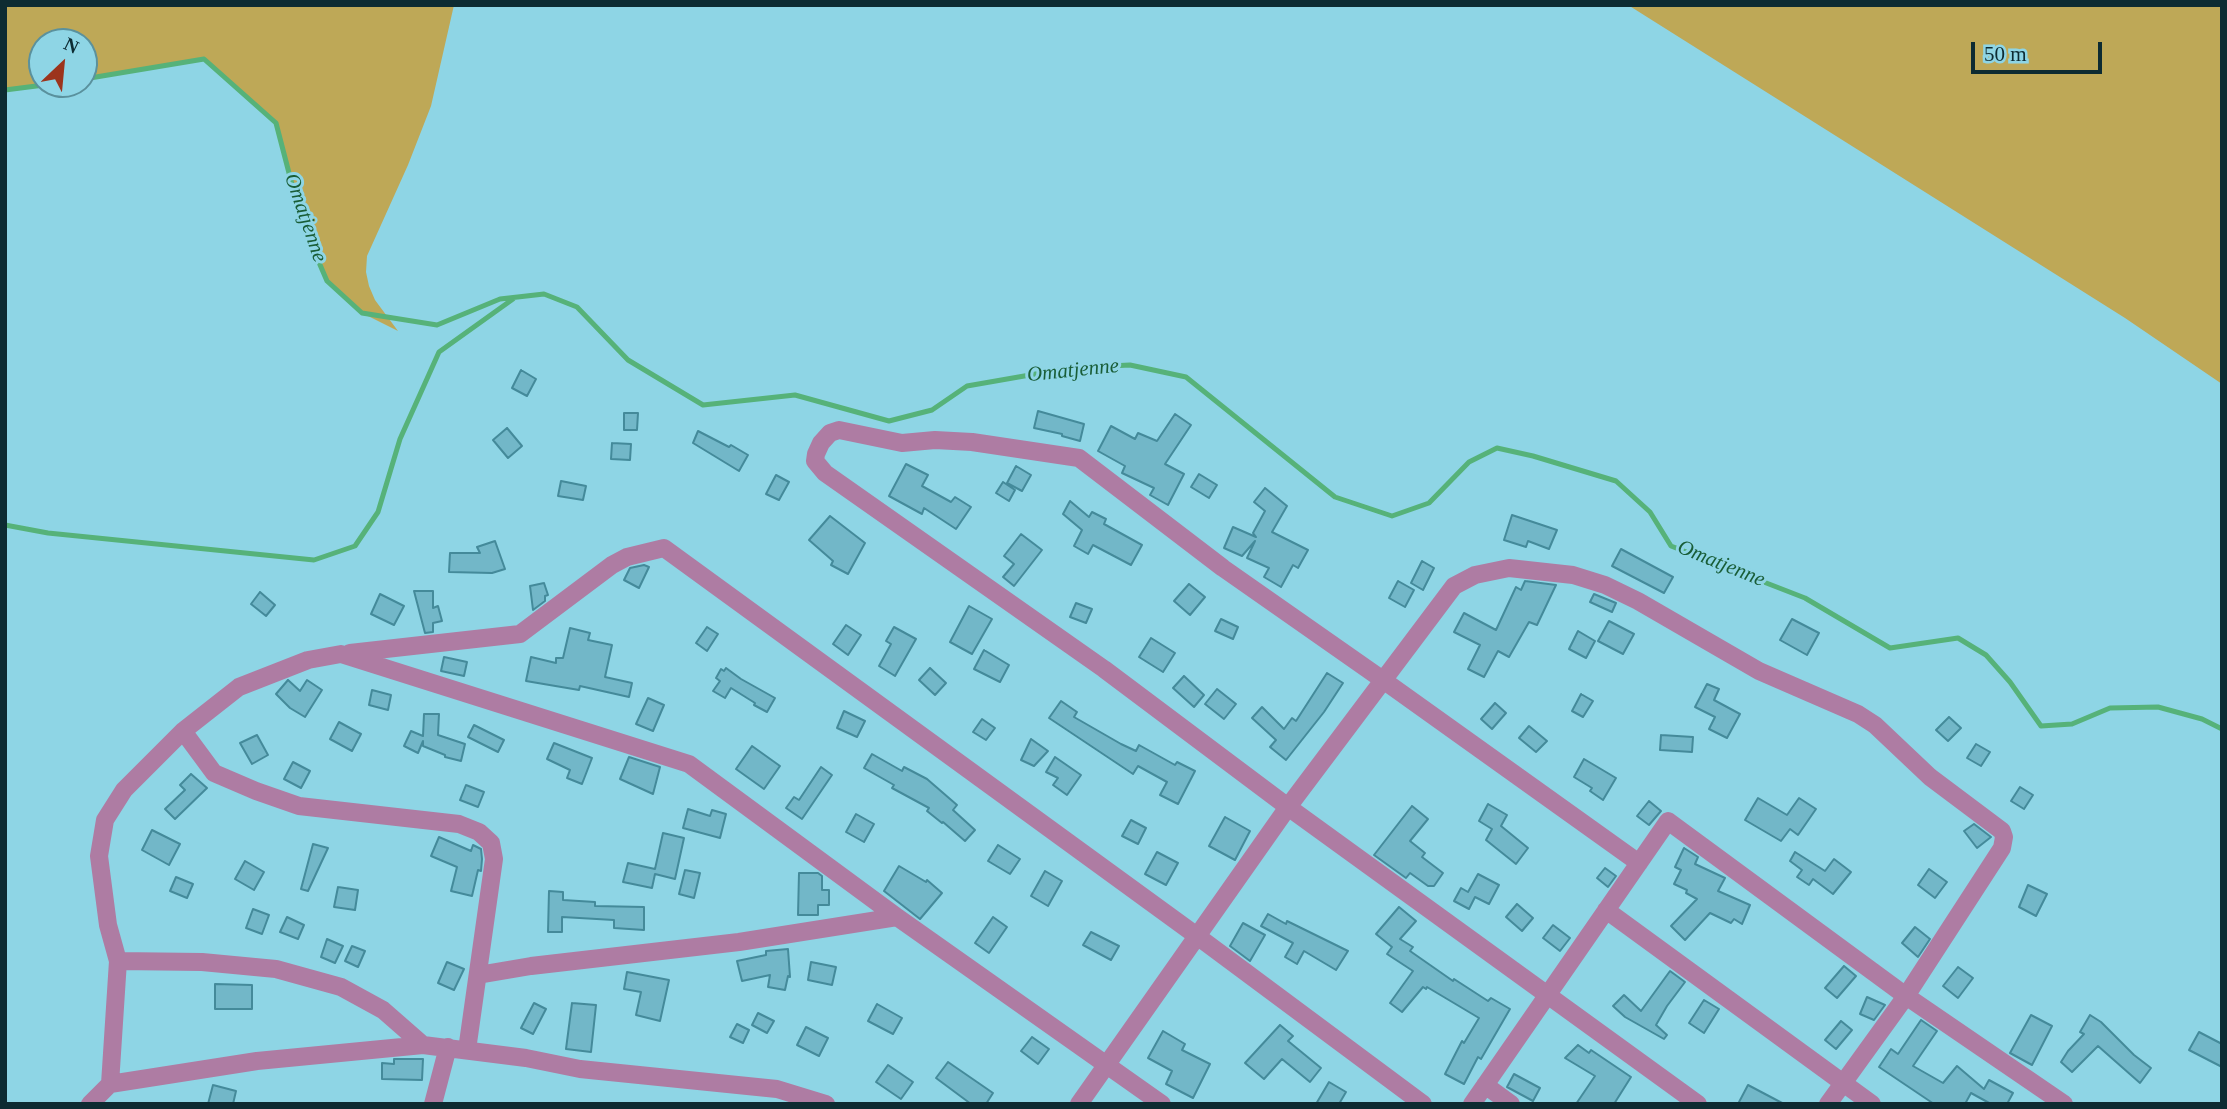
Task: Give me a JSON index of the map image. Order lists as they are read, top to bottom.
{
  "water": ["Omatjenne"],
  "scale_bar": "50 m",
  "north": "top right"
}
